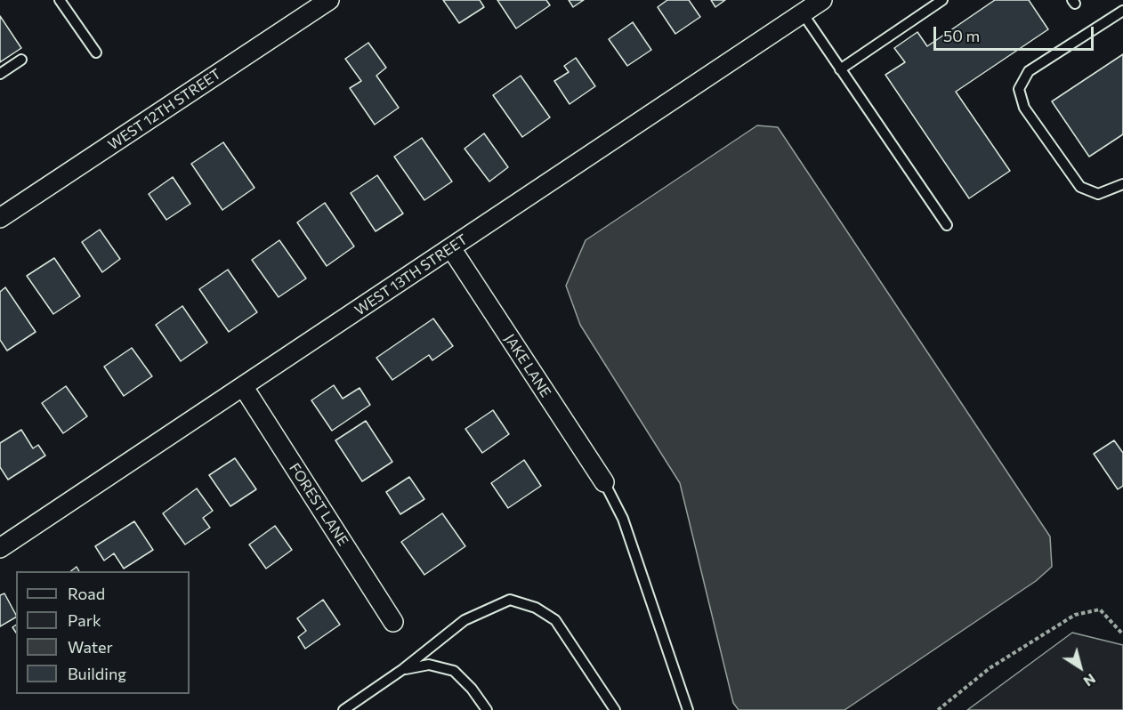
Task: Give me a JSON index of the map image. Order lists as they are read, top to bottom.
{
  "streets": {
    "street": [
      "WEST 12TH STREET",
      "WEST 13TH STREET",
      "JAKE LANE",
      "FOREST LANE"
    ]
  },
  "crossings": [
    ["WEST 13TH STREET", "JAKE LANE"],
    ["WEST 13TH STREET", "FOREST LANE"]
  ],
  "legend": [
    "Road",
    "Park",
    "Water",
    "Building"
  ],
  "scale_bar": "50 m",
  "north": "bottom right"
}
